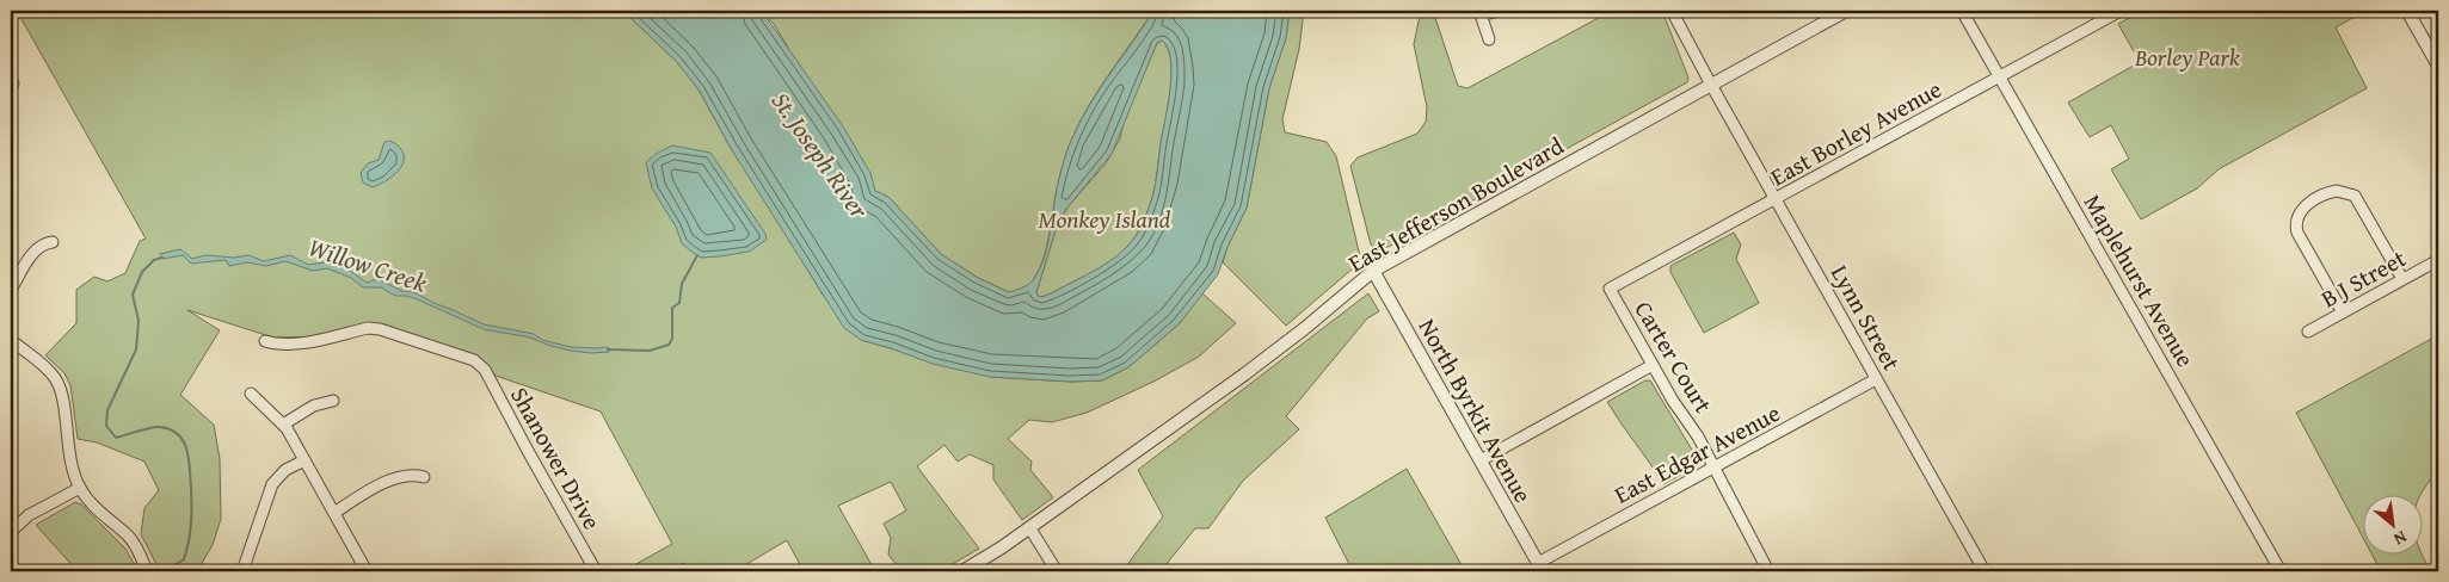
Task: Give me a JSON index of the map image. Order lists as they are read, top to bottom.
{
  "streets": {
    "street": [
      "East Borley Avenue",
      "East Jefferson Boulevard",
      "B J Street",
      "Maplehurst Avenue",
      "Lynn Street",
      "Carter Court",
      "North Byrkit Avenue",
      "East Edgar Avenue",
      "Shanower Drive"
    ]
  },
  "crossings": [
    ["East Borley Avenue", "Maplehurst Avenue"],
    ["East Borley Avenue", "Lynn Street"],
    ["East Borley Avenue", "Carter Court"],
    ["East Jefferson Boulevard", "Lynn Street"],
    ["East Jefferson Boulevard", "North Byrkit Avenue"],
    ["Lynn Street", "East Edgar Avenue"],
    ["Carter Court", "East Edgar Avenue"],
    ["North Byrkit Avenue", "East Edgar Avenue"]
  ],
  "water": ["St. Joseph River", "Willow Creek"],
  "parks": ["Borley Park", "Monkey Island"],
  "north": "bottom right"
}
